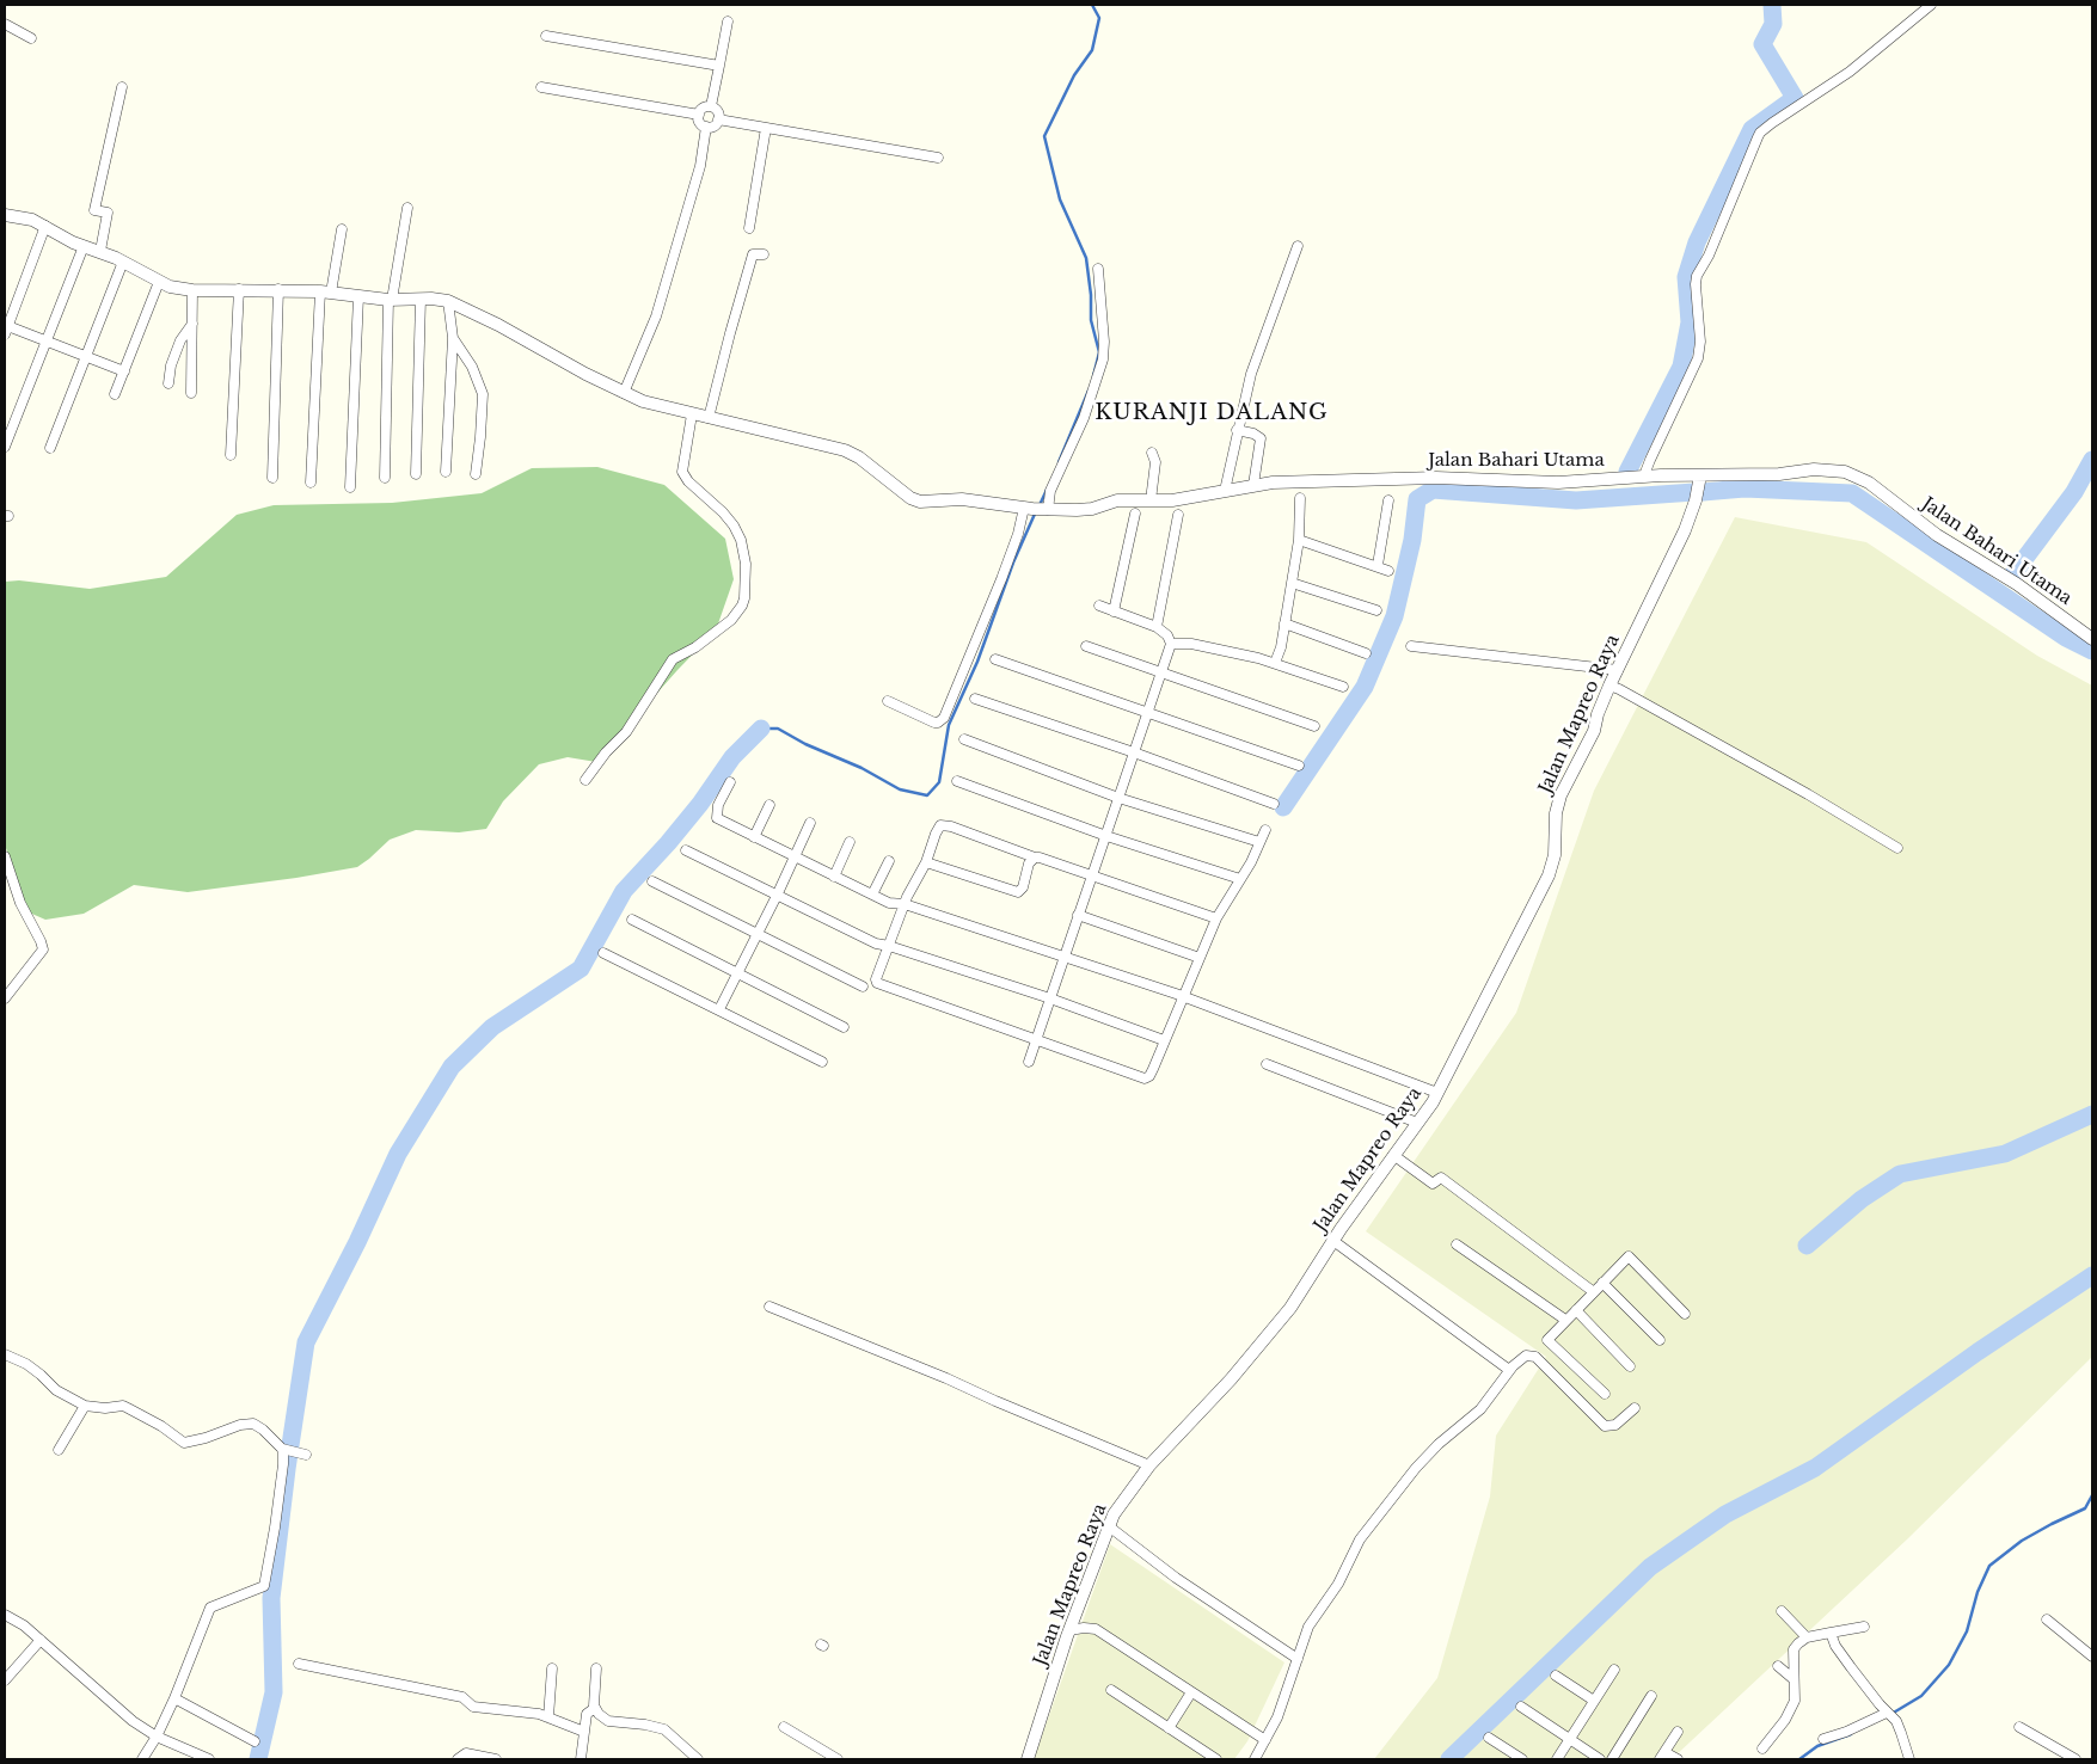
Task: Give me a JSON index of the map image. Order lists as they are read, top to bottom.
{
  "streets": {
    "street": ["Jalan Bahari Utama", "Jalan Mapreo Raya"]
  },
  "crossings": [
    ["Jalan Bahari Utama", "Jalan Mapreo Raya"]
  ],
  "districts": ["KURANJI DALANG"]
}
